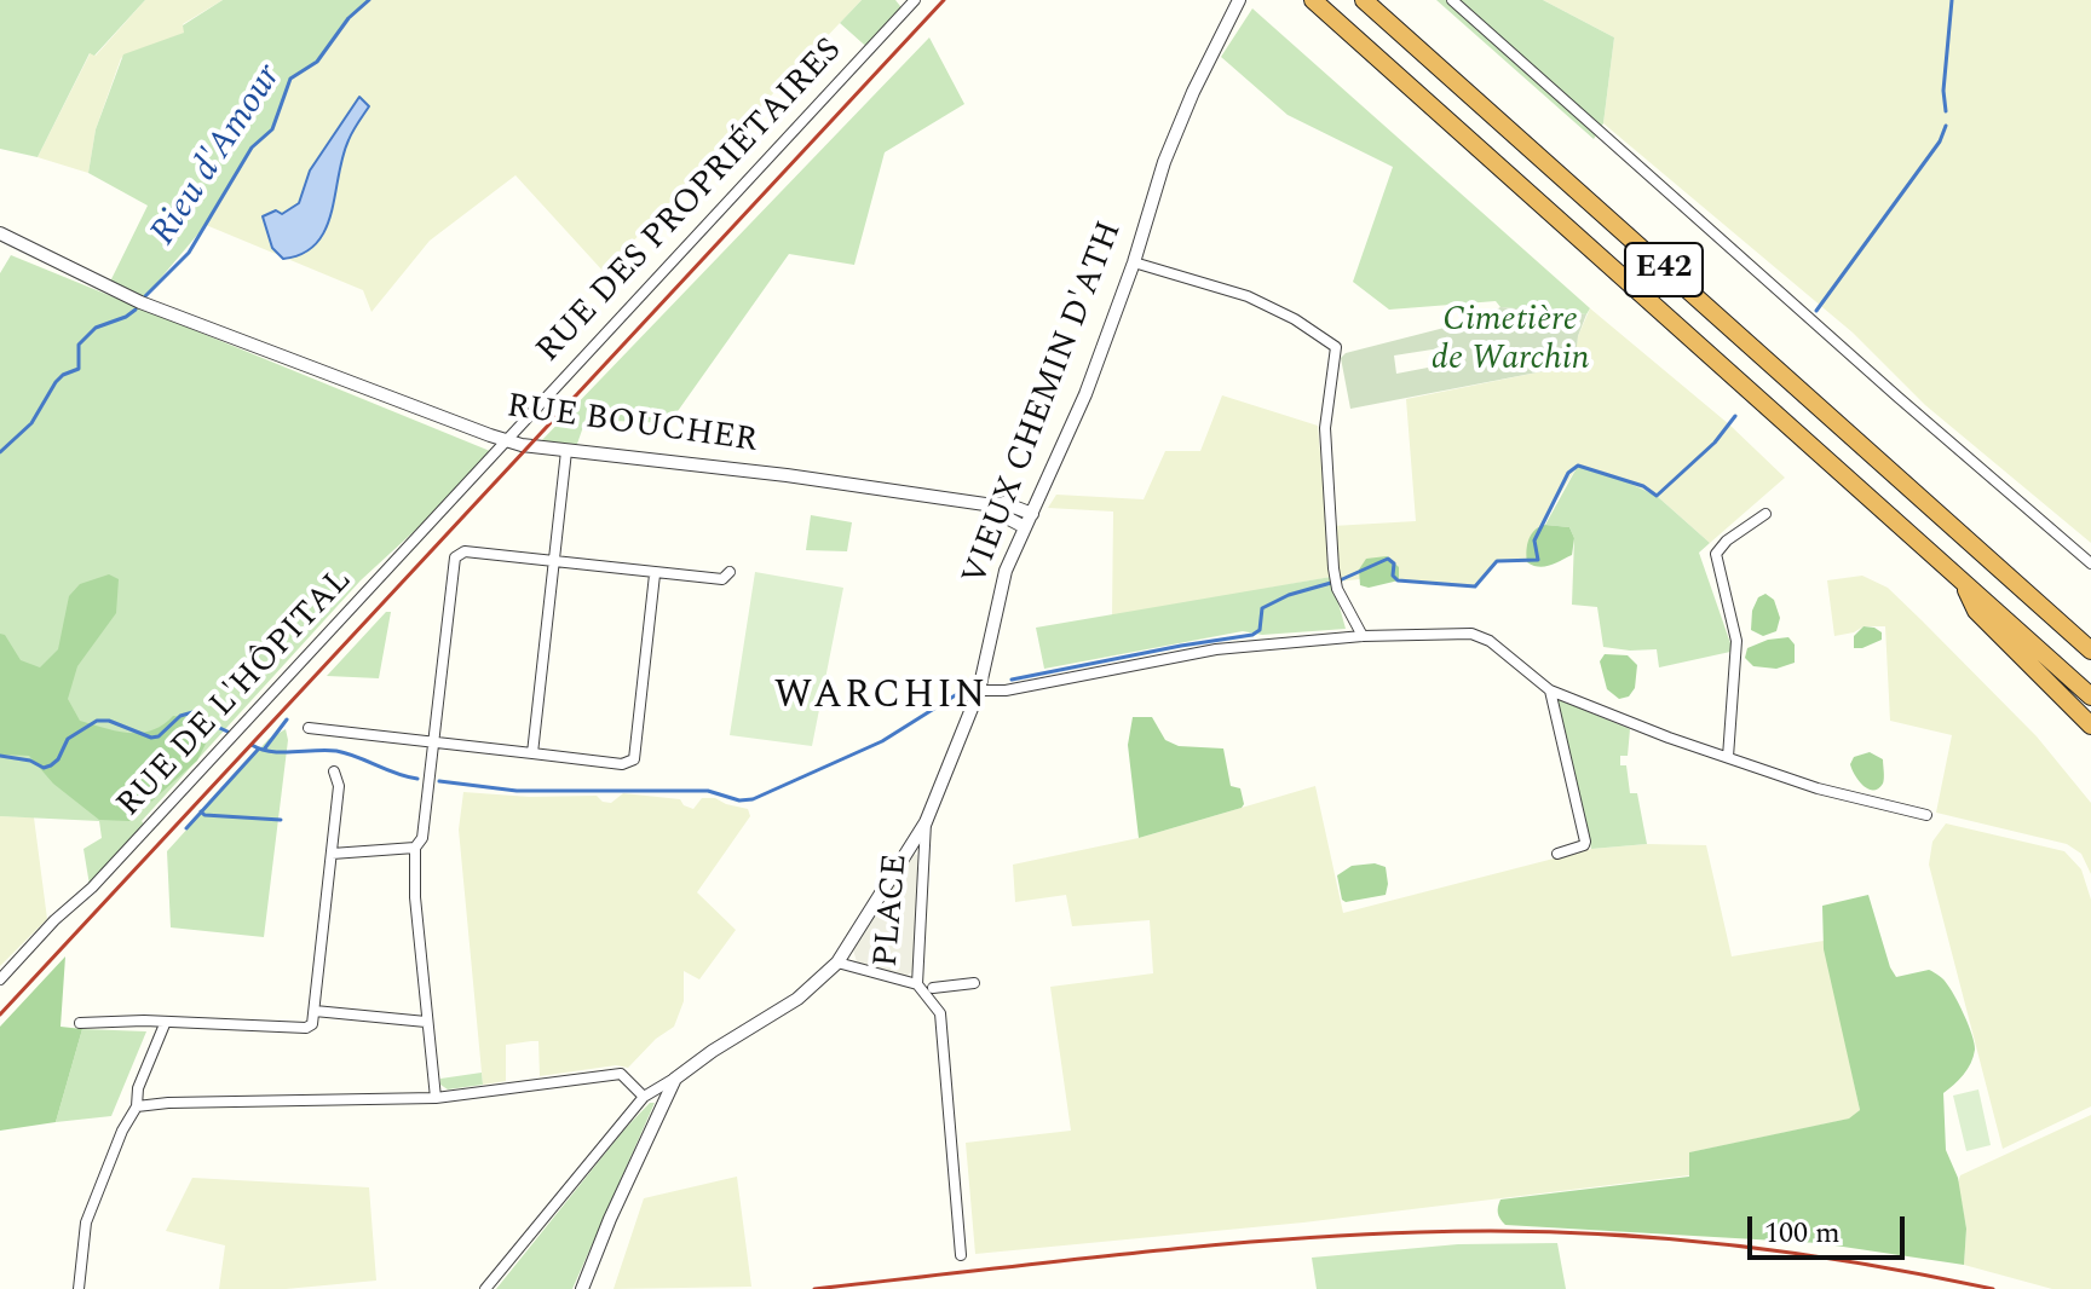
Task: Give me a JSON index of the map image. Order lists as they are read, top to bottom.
{
  "streets": {
    "highway": ["E42"],
    "street": [
      "RUE DES PROPRIÉTAIRES",
      "VIEUX CHEMIN D'ATH",
      "RUE BOUCHER",
      "RUE DE L'HÔPITAL",
      "PLACE"
    ]
  },
  "crossings": [
    ["RUE DES PROPRIÉTAIRES", "RUE BOUCHER"],
    ["RUE DES PROPRIÉTAIRES", "RUE DE L'HÔPITAL"],
    ["VIEUX CHEMIN D'ATH", "RUE BOUCHER"],
    ["VIEUX CHEMIN D'ATH", "PLACE"],
    ["RUE BOUCHER", "RUE DE L'HÔPITAL"]
  ],
  "districts": ["WARCHIN"],
  "water": ["Rieu d'Amour"],
  "parks": ["Cimetière de Warchin"],
  "scale_bar": "100 m"
}
